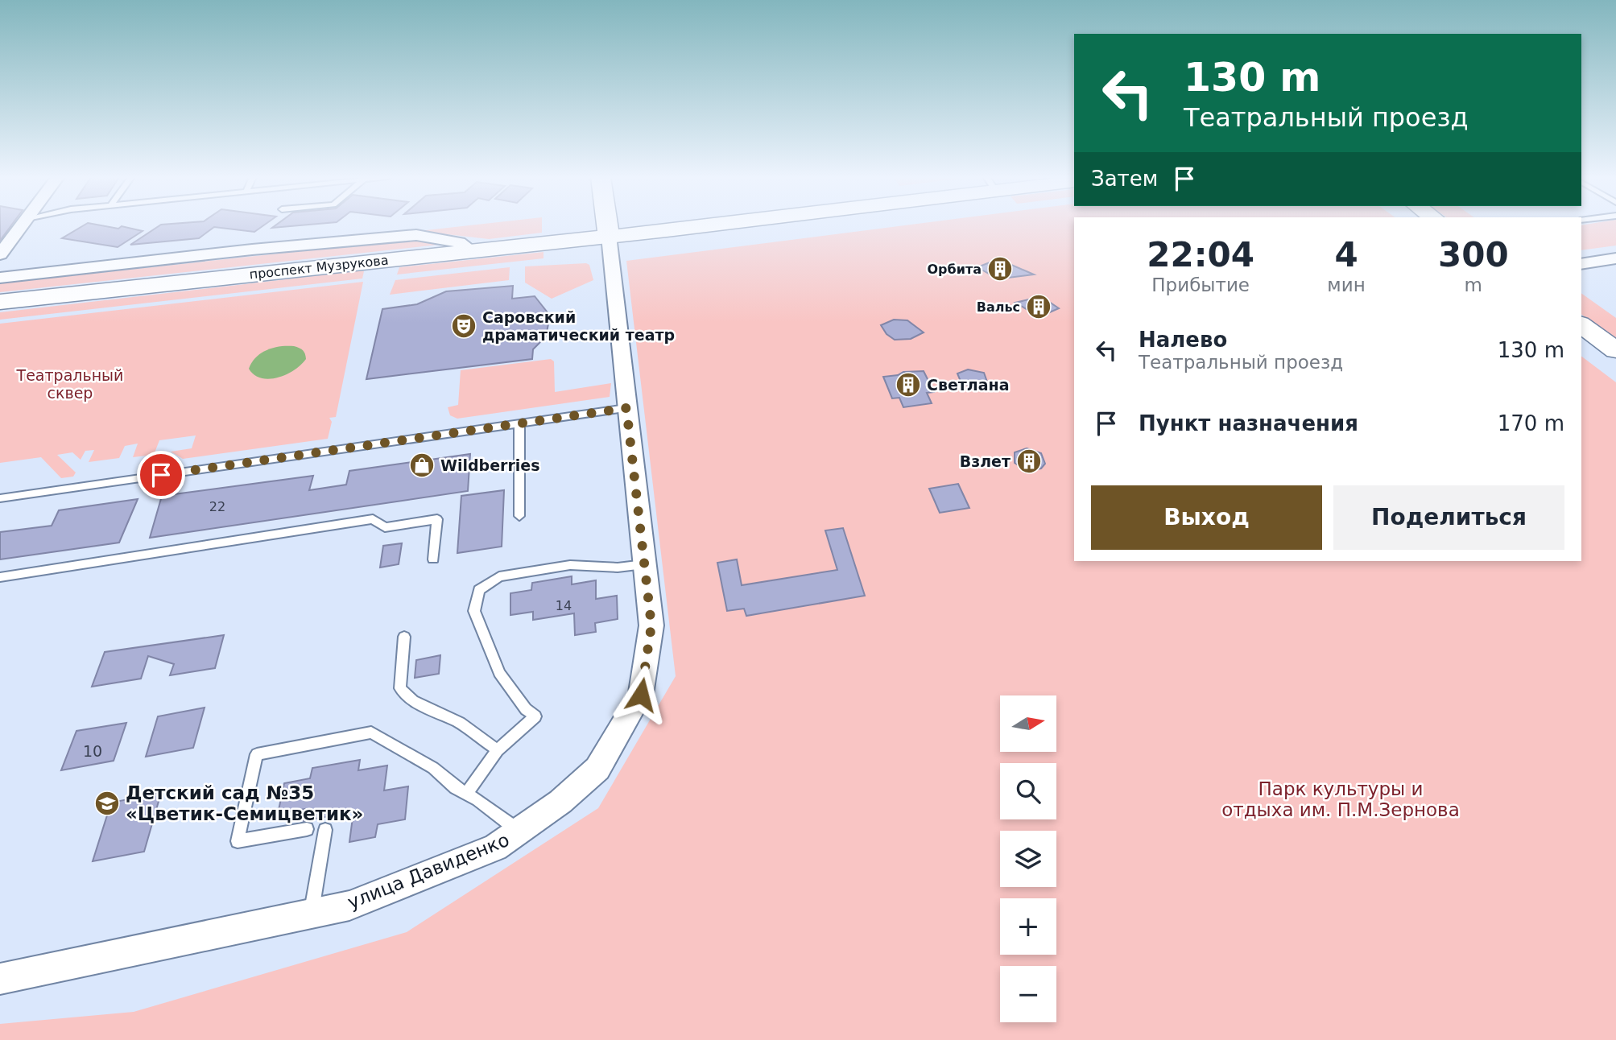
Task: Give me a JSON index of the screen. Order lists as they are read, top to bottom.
{
  "streets": {
    "main road": ["проспект Музрукова"],
    "street": ["улица Давиденко"]
  },
  "crossings": [
    ["проспект Музрукова", "улица Давиденко"]
  ],
  "parks": ["Театральный сквер", "Парк культуры и отдыха им. П.М.Зернова"],
  "places": {
    "building": [
      "Орбита",
      "Вальс",
      "Светлана",
      "Взлет"
    ],
    "theatre": ["Саровский драматический театр"],
    "shop": ["Wildberries"],
    "school or university": ["Детский сад №35 «Цветик-Семицветик»"]
  },
  "house_numbers": ["22", "14", "10"],
  "north": "right",
  "page": {
    "turn": ["130 m", "Театральный проезд"],
    "then": "Затем",
    "eta": [
      "22:04",
      "Прибытие",
      "4",
      "мин",
      "300",
      "m"
    ],
    "list": [
      {
        "name": "Налево",
        "note": "Театральный проезд",
        "value": "130 m"
      },
      {
        "name": "Пункт назначения",
        "value": "170 m"
      }
    ],
    "buttons": ["Выход", "Поделиться"],
    "map_buttons": ["+", "−"]
  }
}
